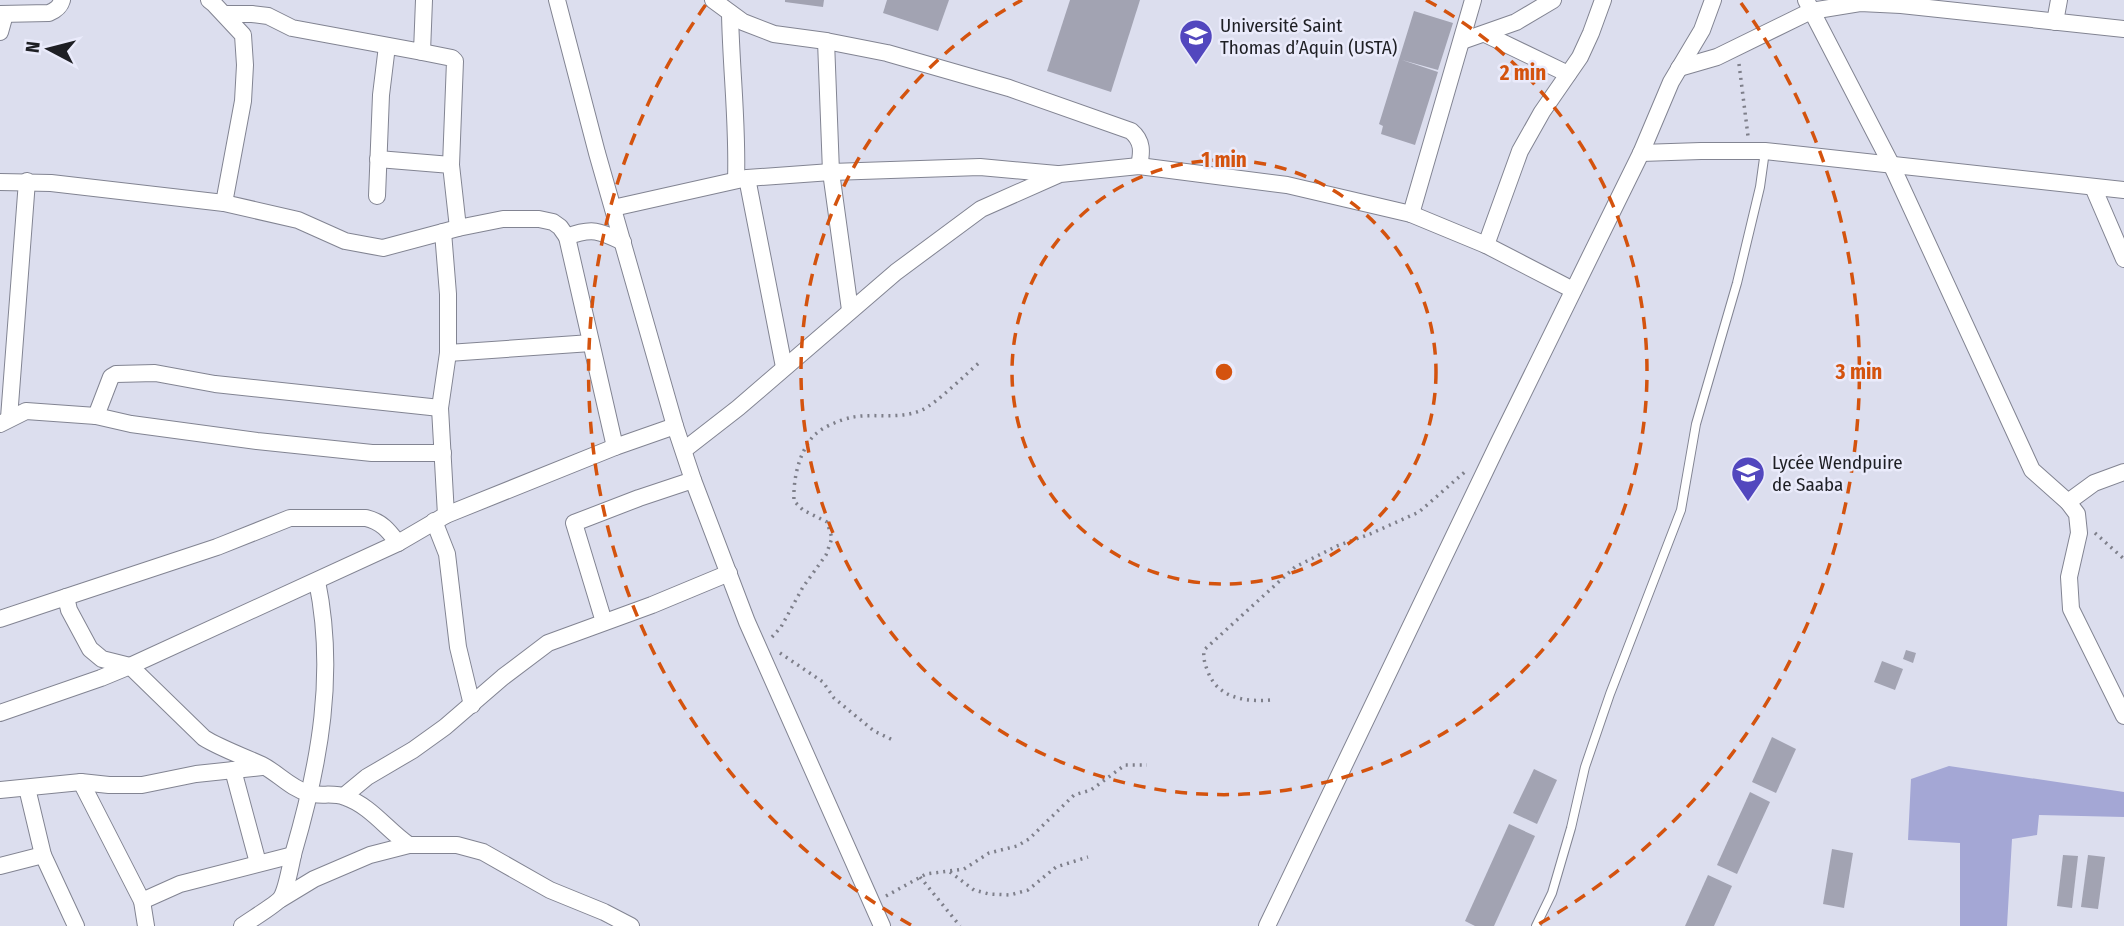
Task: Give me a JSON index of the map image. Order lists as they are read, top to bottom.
{
  "places": {
    "school or university": ["Université Saint Thomas d’Aquin (USTA)", "Lycée Wendpuire de Saaba"]
  },
  "north": "left",
  "rings": ["2 min", "1 min", "3 min"]
}
